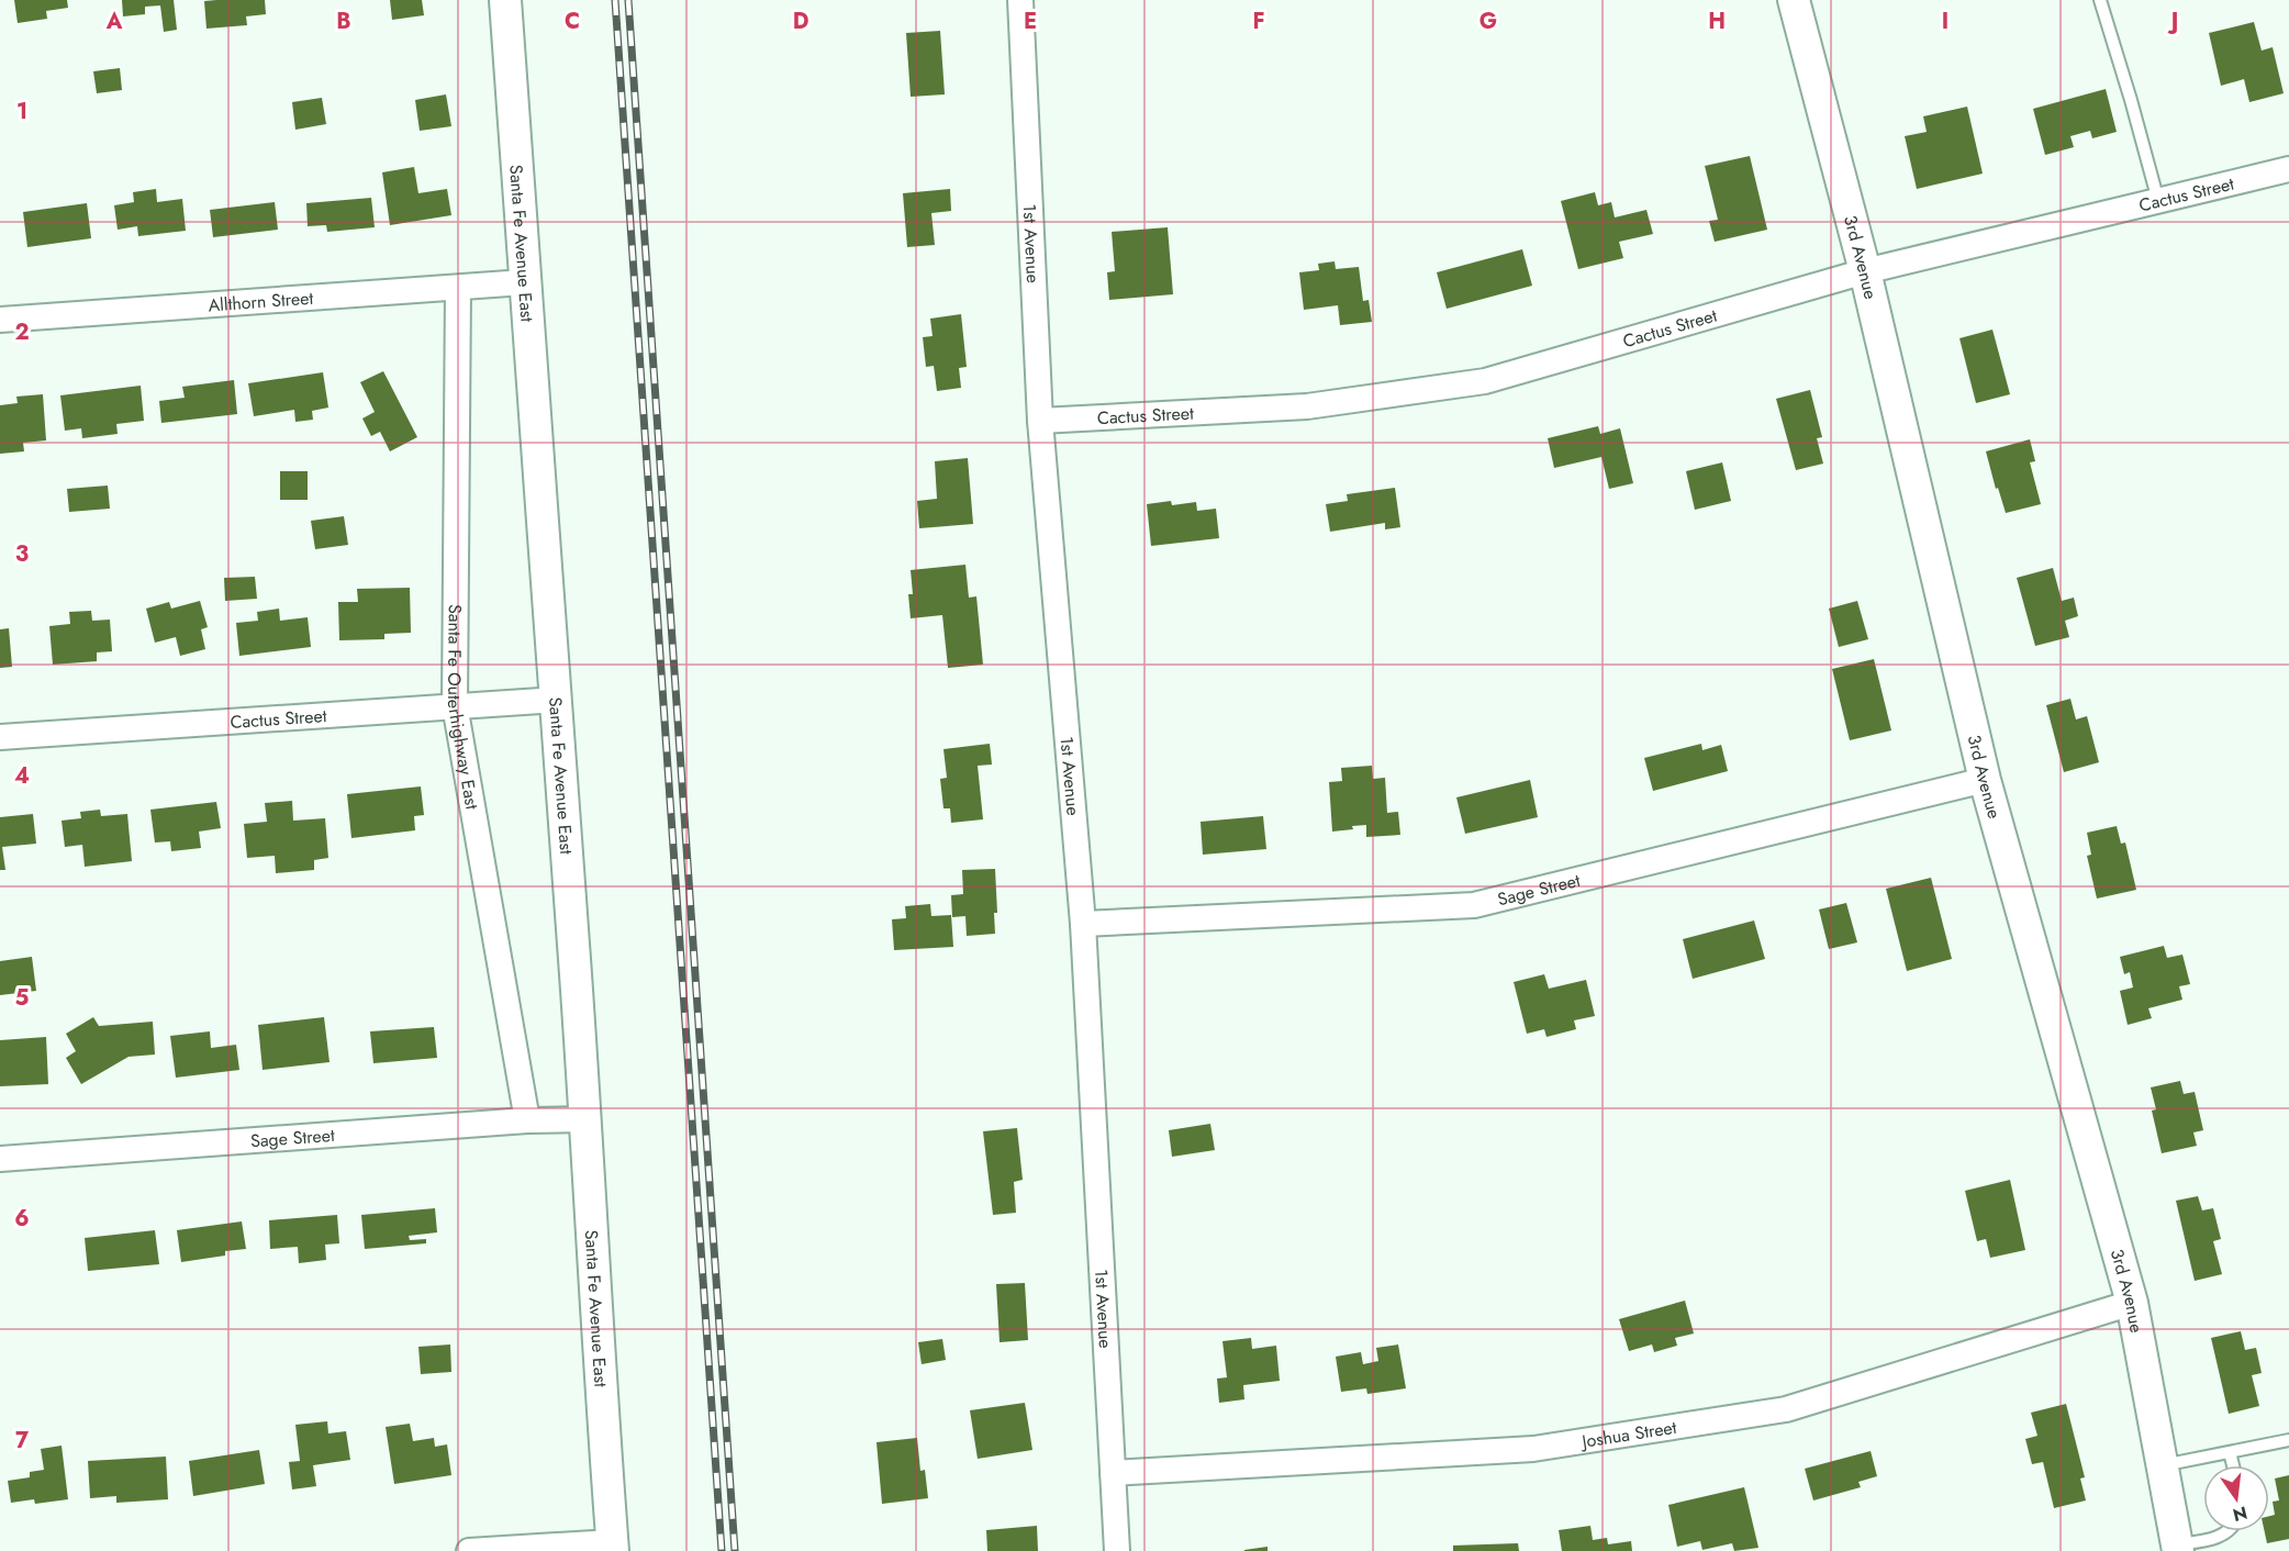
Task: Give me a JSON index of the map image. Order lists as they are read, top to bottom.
{
  "streets": {
    "street": [
      "Cactus Street",
      "Santa Fe Avenue East",
      "1st Avenue",
      "3rd Avenue",
      "Allthorn Street",
      "Santa Fe Outerhighway East",
      "Sage Street",
      "Joshua Street"
    ]
  },
  "crossings": [
    ["Cactus Street", "Santa Fe Avenue East"],
    ["Cactus Street", "1st Avenue"],
    ["Cactus Street", "3rd Avenue"],
    ["Cactus Street", "Santa Fe Outerhighway East"],
    ["Santa Fe Avenue East", "Allthorn Street"],
    ["Santa Fe Avenue East", "Sage Street"],
    ["1st Avenue", "Sage Street"],
    ["1st Avenue", "Joshua Street"],
    ["3rd Avenue", "Sage Street"],
    ["3rd Avenue", "Joshua Street"],
    ["Allthorn Street", "Santa Fe Outerhighway East"],
    ["Santa Fe Outerhighway East", "Sage Street"]
  ],
  "north": "bottom",
  "grid": {
    "columns": [
      "A",
      "B",
      "C",
      "D",
      "E",
      "F",
      "G",
      "H",
      "I",
      "J"
    ],
    "rows": [
      "1",
      "2",
      "3",
      "4",
      "5",
      "6",
      "7"
    ]
  }
}
